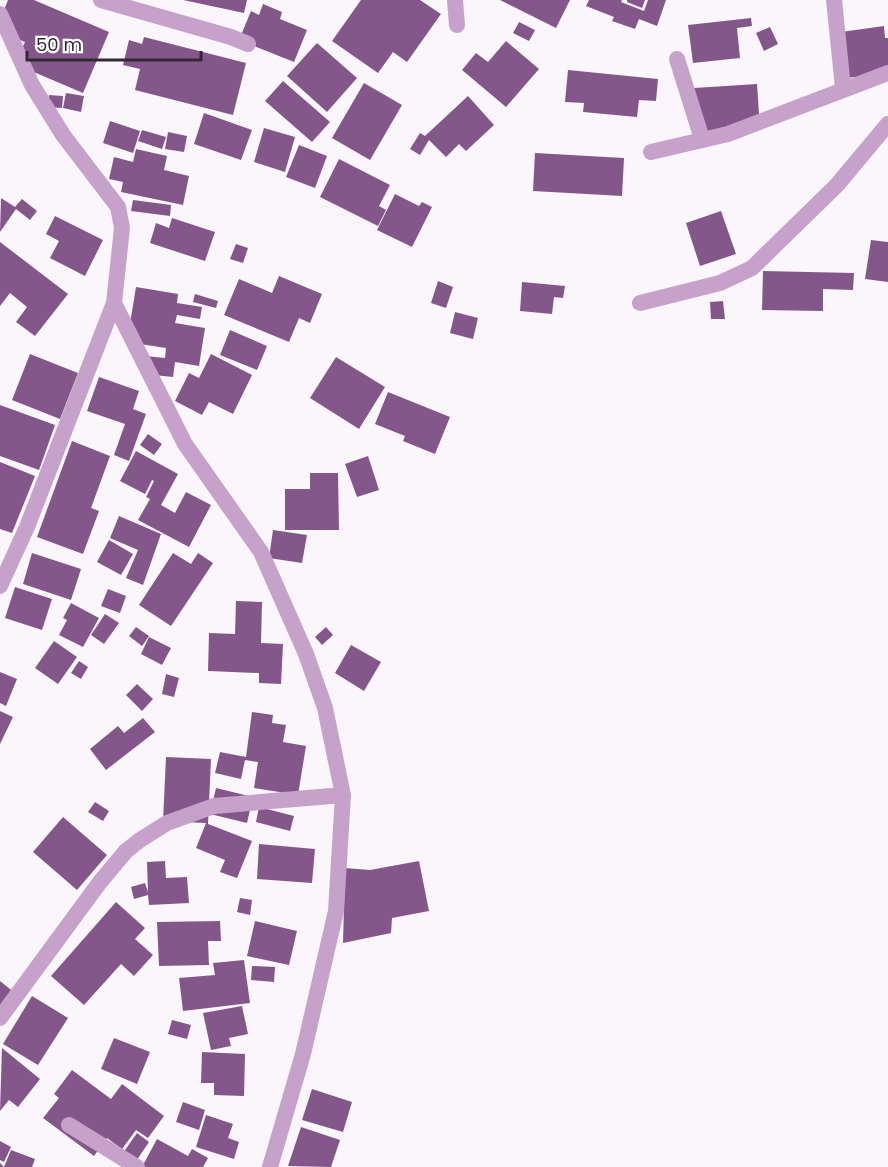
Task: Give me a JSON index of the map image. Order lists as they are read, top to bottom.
{
  "scale_bar": "50 m"
}
